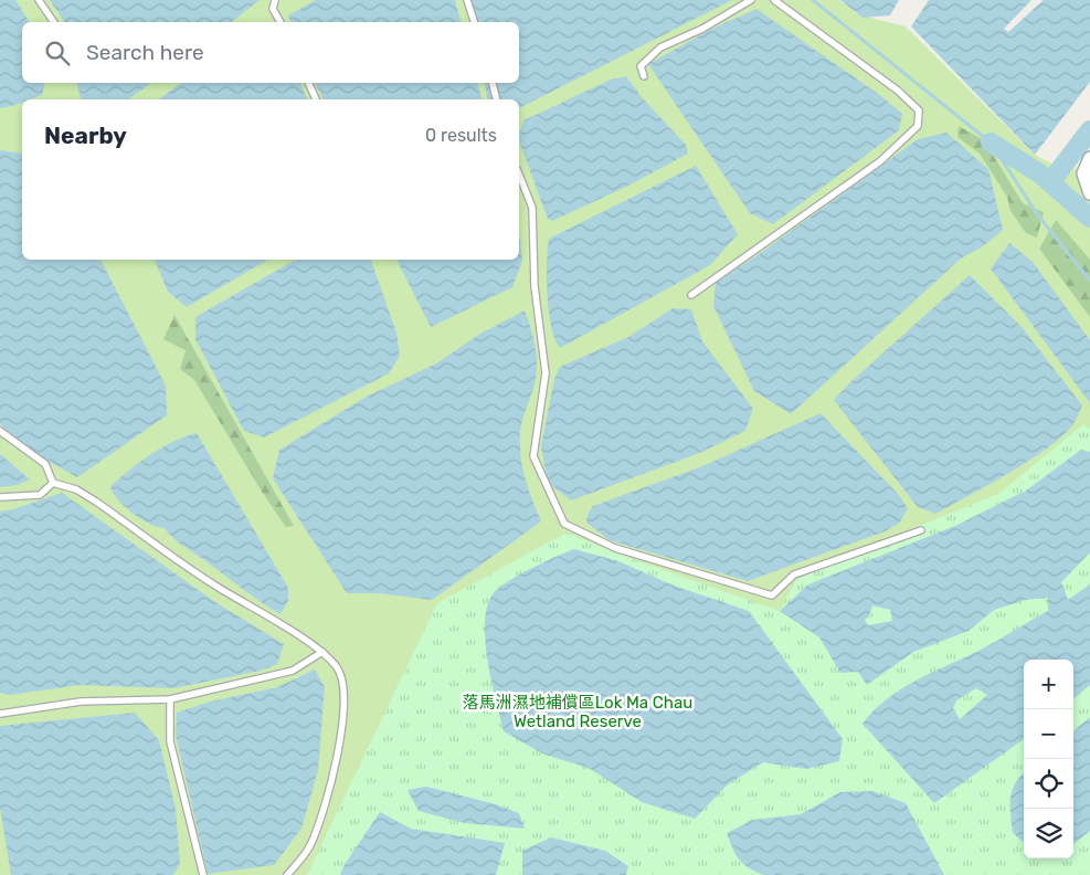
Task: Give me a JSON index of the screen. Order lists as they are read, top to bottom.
{
  "parks": ["落馬洲濕地補償區Lok Ma Chau Wetland Reserve"],
  "page": {
    "search": "Search here",
    "heading": ["Nearby", "0 results"],
    "map_buttons": ["+", "−"]
  }
}
